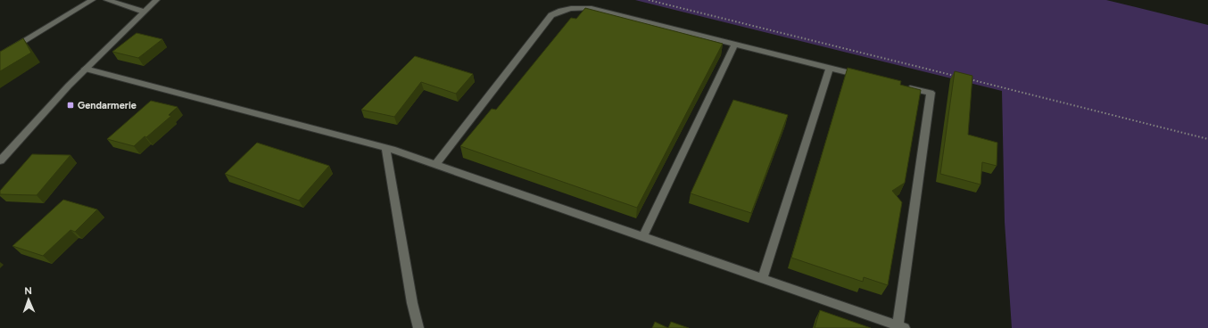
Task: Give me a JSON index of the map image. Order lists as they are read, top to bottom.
{
  "places": {
    "transit": ["Gendarmerie"]
  },
  "north": "top"
}
